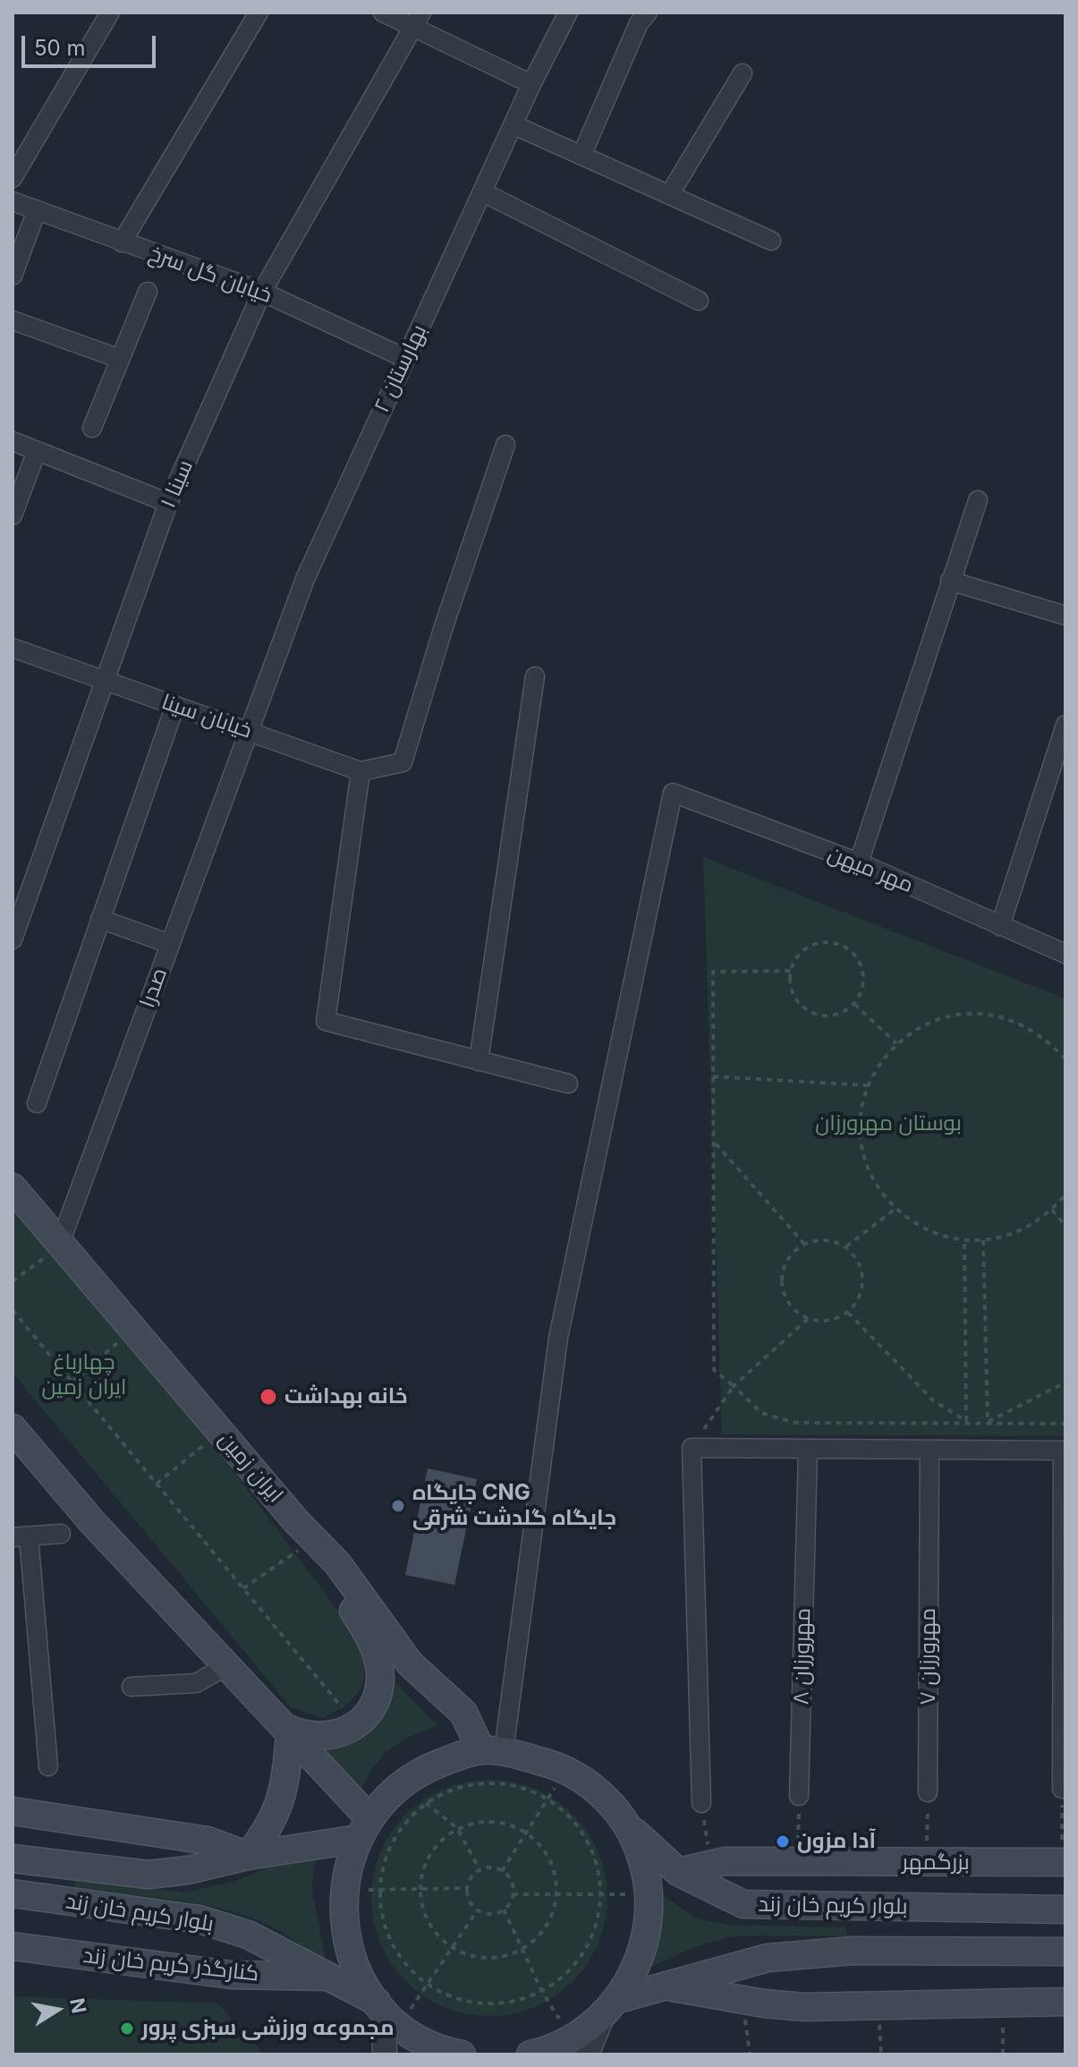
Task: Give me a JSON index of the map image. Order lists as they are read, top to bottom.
{
  "streets": {
    "main road": [
      "ایران زمین",
      "بزرگمهر",
      "بلوار کریم خان زند",
      "کنارگذر کریم خان زند"
    ],
    "street": [
      "خیابان گل سرخ",
      "بهارستان ۲",
      "سینا ۱",
      "خیابان سینا",
      "مهر میهن",
      "صدرا",
      "مهرورزان ۸",
      "مهرورزان ۷"
    ]
  },
  "crossings": [
    ["خیابان گل سرخ", "بهارستان ۲"],
    ["خیابان گل سرخ", "سینا ۱"],
    ["بهارستان ۲", "خیابان سینا"],
    ["بهارستان ۲", "صدرا"],
    ["سینا ۱", "خیابان سینا"],
    ["خیابان سینا", "صدرا"],
    ["مهر میهن", "ایران زمین"],
    ["صدرا", "ایران زمین"],
    ["بزرگمهر", "بلوار کریم خان زند"],
    ["بلوار کریم خان زند", "کنارگذر کریم خان زند"]
  ],
  "parks": ["بوستان مهرورزان", "چهارباغ ایران زمین"],
  "places": [
    "خانه بهداشت",
    "جایگاه CNG جایگاه گلدشت شرقی",
    "آدا مزون",
    "مجموعه ورزشی سبزی پرور"
  ],
  "scale_bar": "50 m",
  "north": "right"
}
